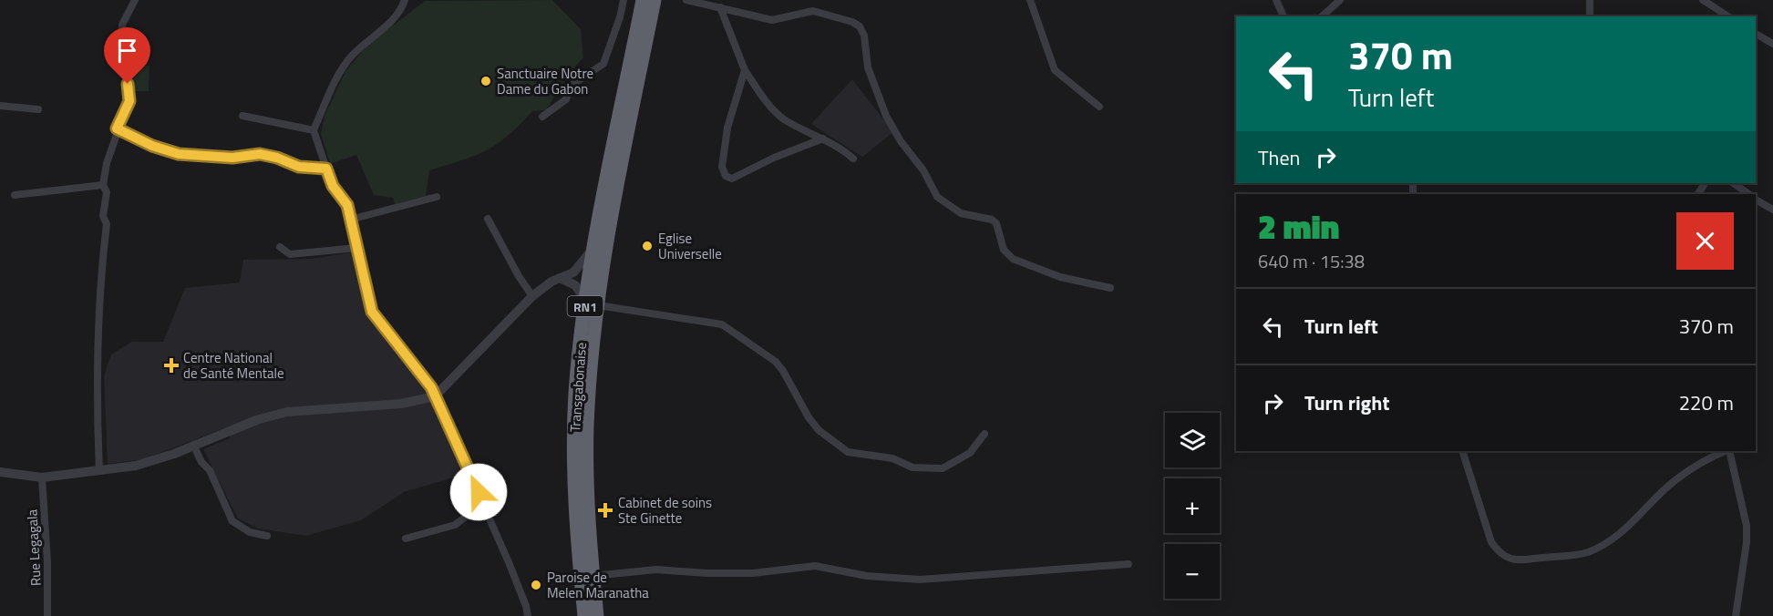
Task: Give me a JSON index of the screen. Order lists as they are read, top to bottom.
{
  "streets": {
    "highway": ["RN1", "Transgabonaise"],
    "street": ["Rue Legagala"]
  },
  "places": {
    "other": ["Sanctuaire Notre Dame du Gabon", "Eglise Universelle", "Paroise de Melen Maranatha"],
    "health": ["Centre National de Santé Mentale", "Cabinet de soins Ste Ginette"]
  },
  "page": {
    "turn": ["370 m", "Turn left"],
    "then": "Then",
    "heading": ["2 min", "640 m · 15:38"],
    "list": [
      {
        "name": "Turn left",
        "value": "370 m"
      },
      {
        "name": "Turn right",
        "value": "220 m"
      }
    ],
    "map_buttons": ["+", "−"]
  }
}
